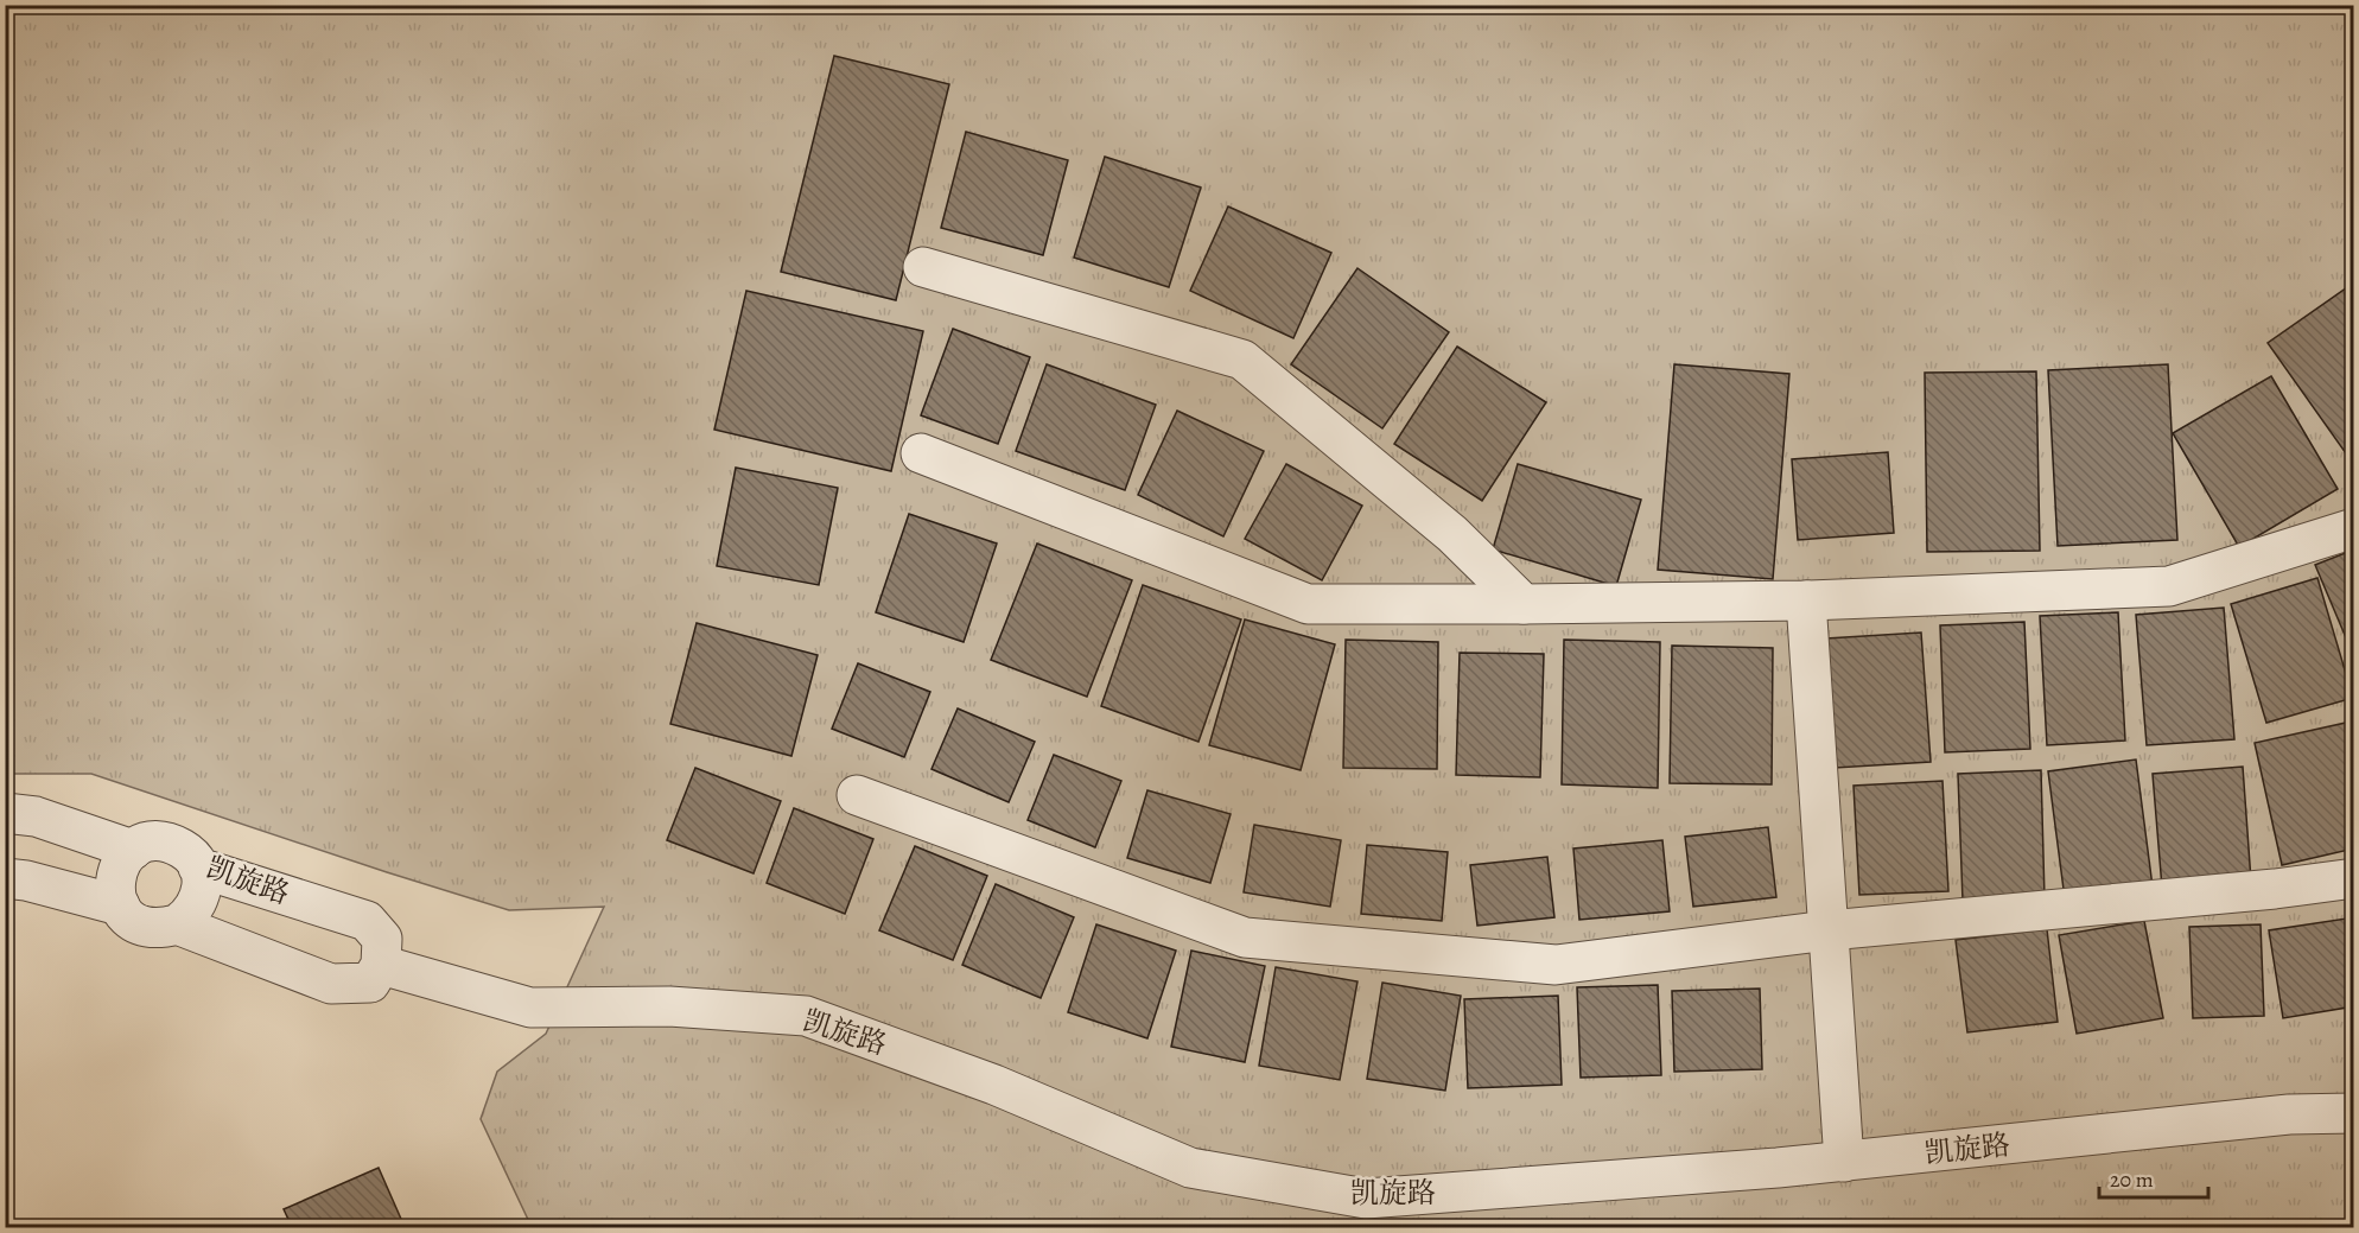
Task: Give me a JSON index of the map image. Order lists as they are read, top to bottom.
{
  "streets": {
    "street": ["凯旋路"]
  },
  "scale_bar": "20 m"
}
